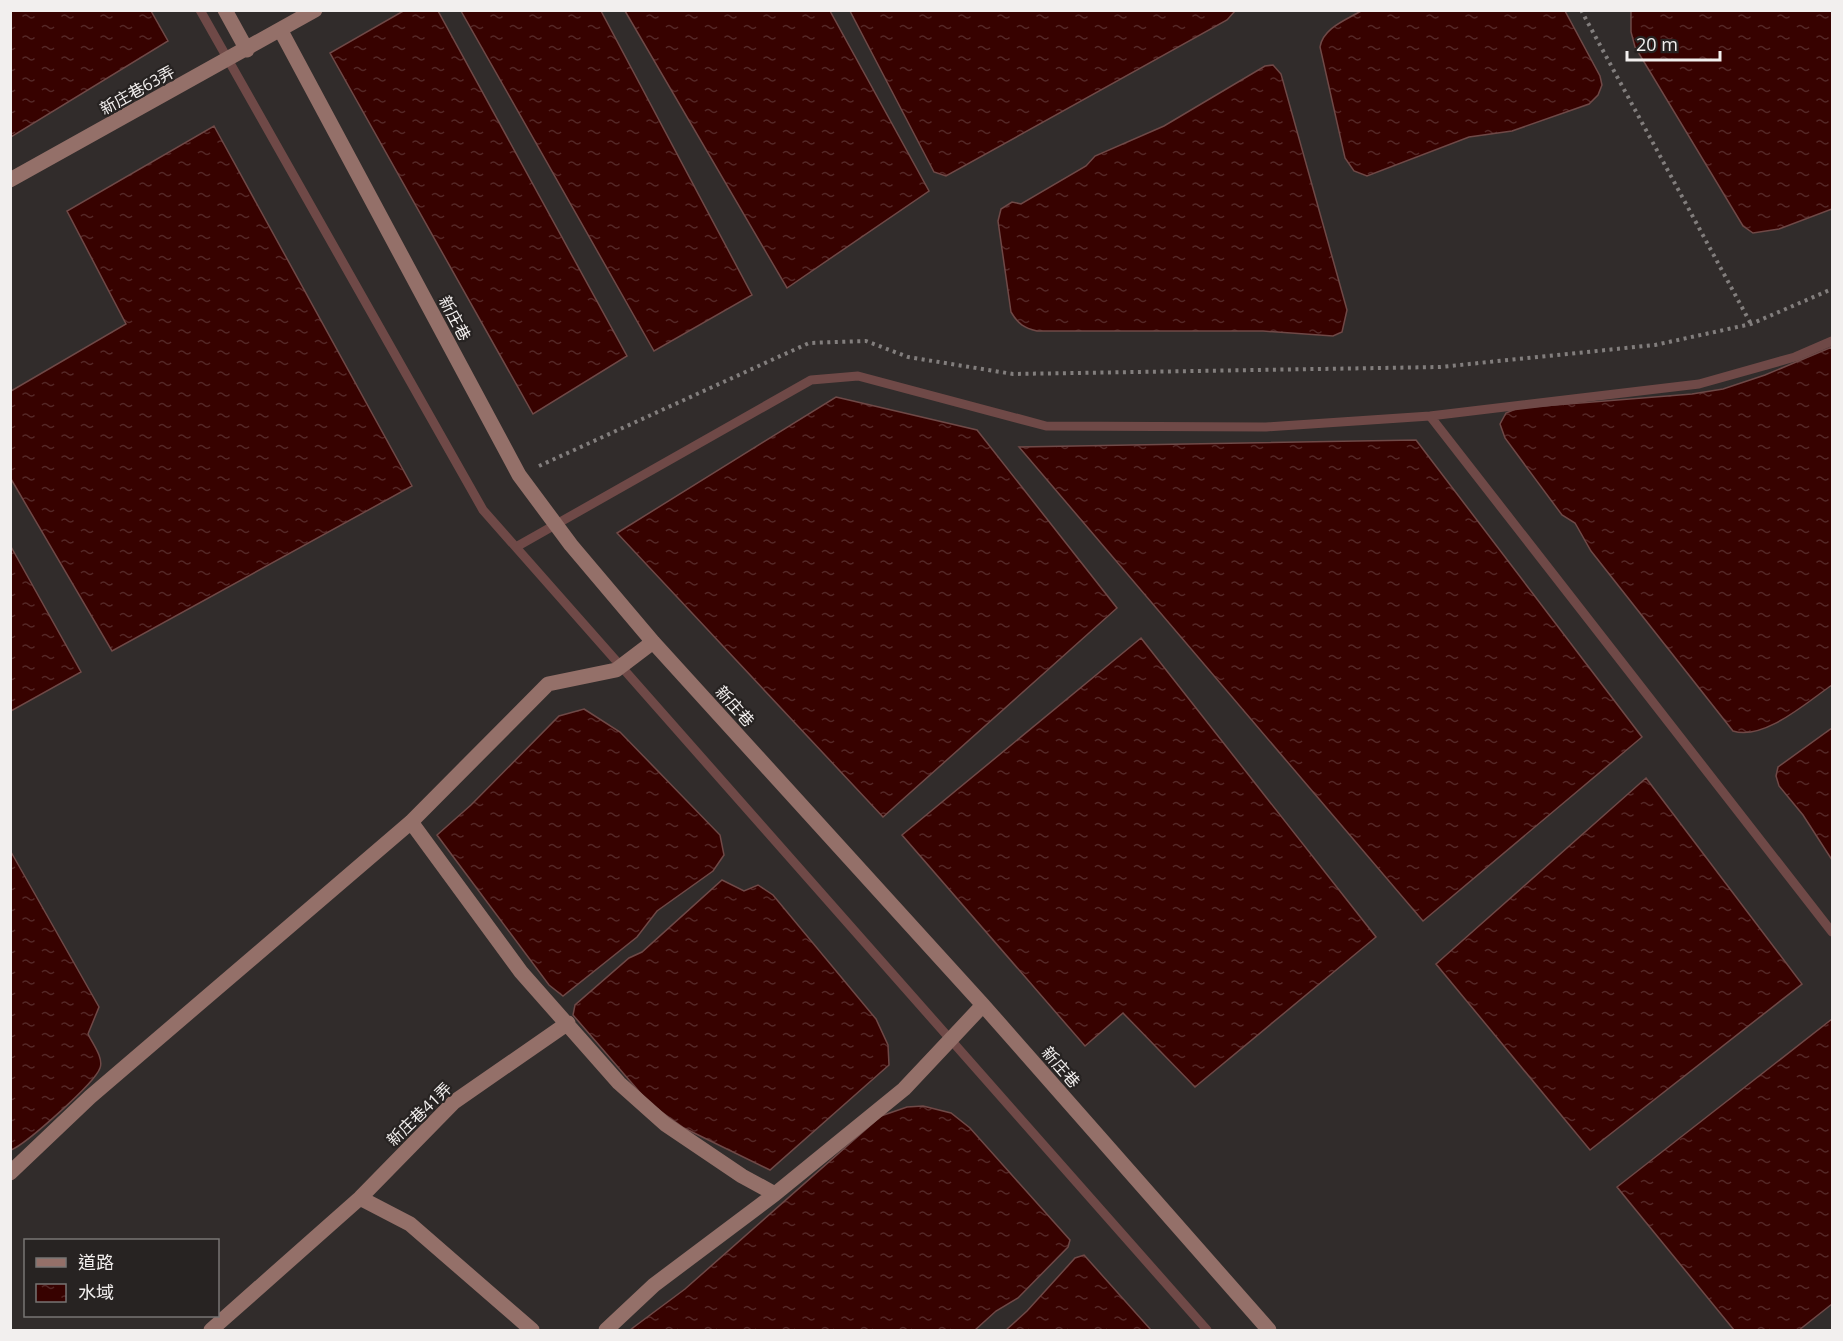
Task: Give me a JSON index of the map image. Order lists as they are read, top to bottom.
{
  "streets": {
    "street": ["新庄巷63弄", "新庄巷", "新庄巷41弄"]
  },
  "crossings": [
    ["新庄巷63弄", "新庄巷"]
  ],
  "legend": ["道路", "水域"],
  "scale_bar": "20 m"
}
